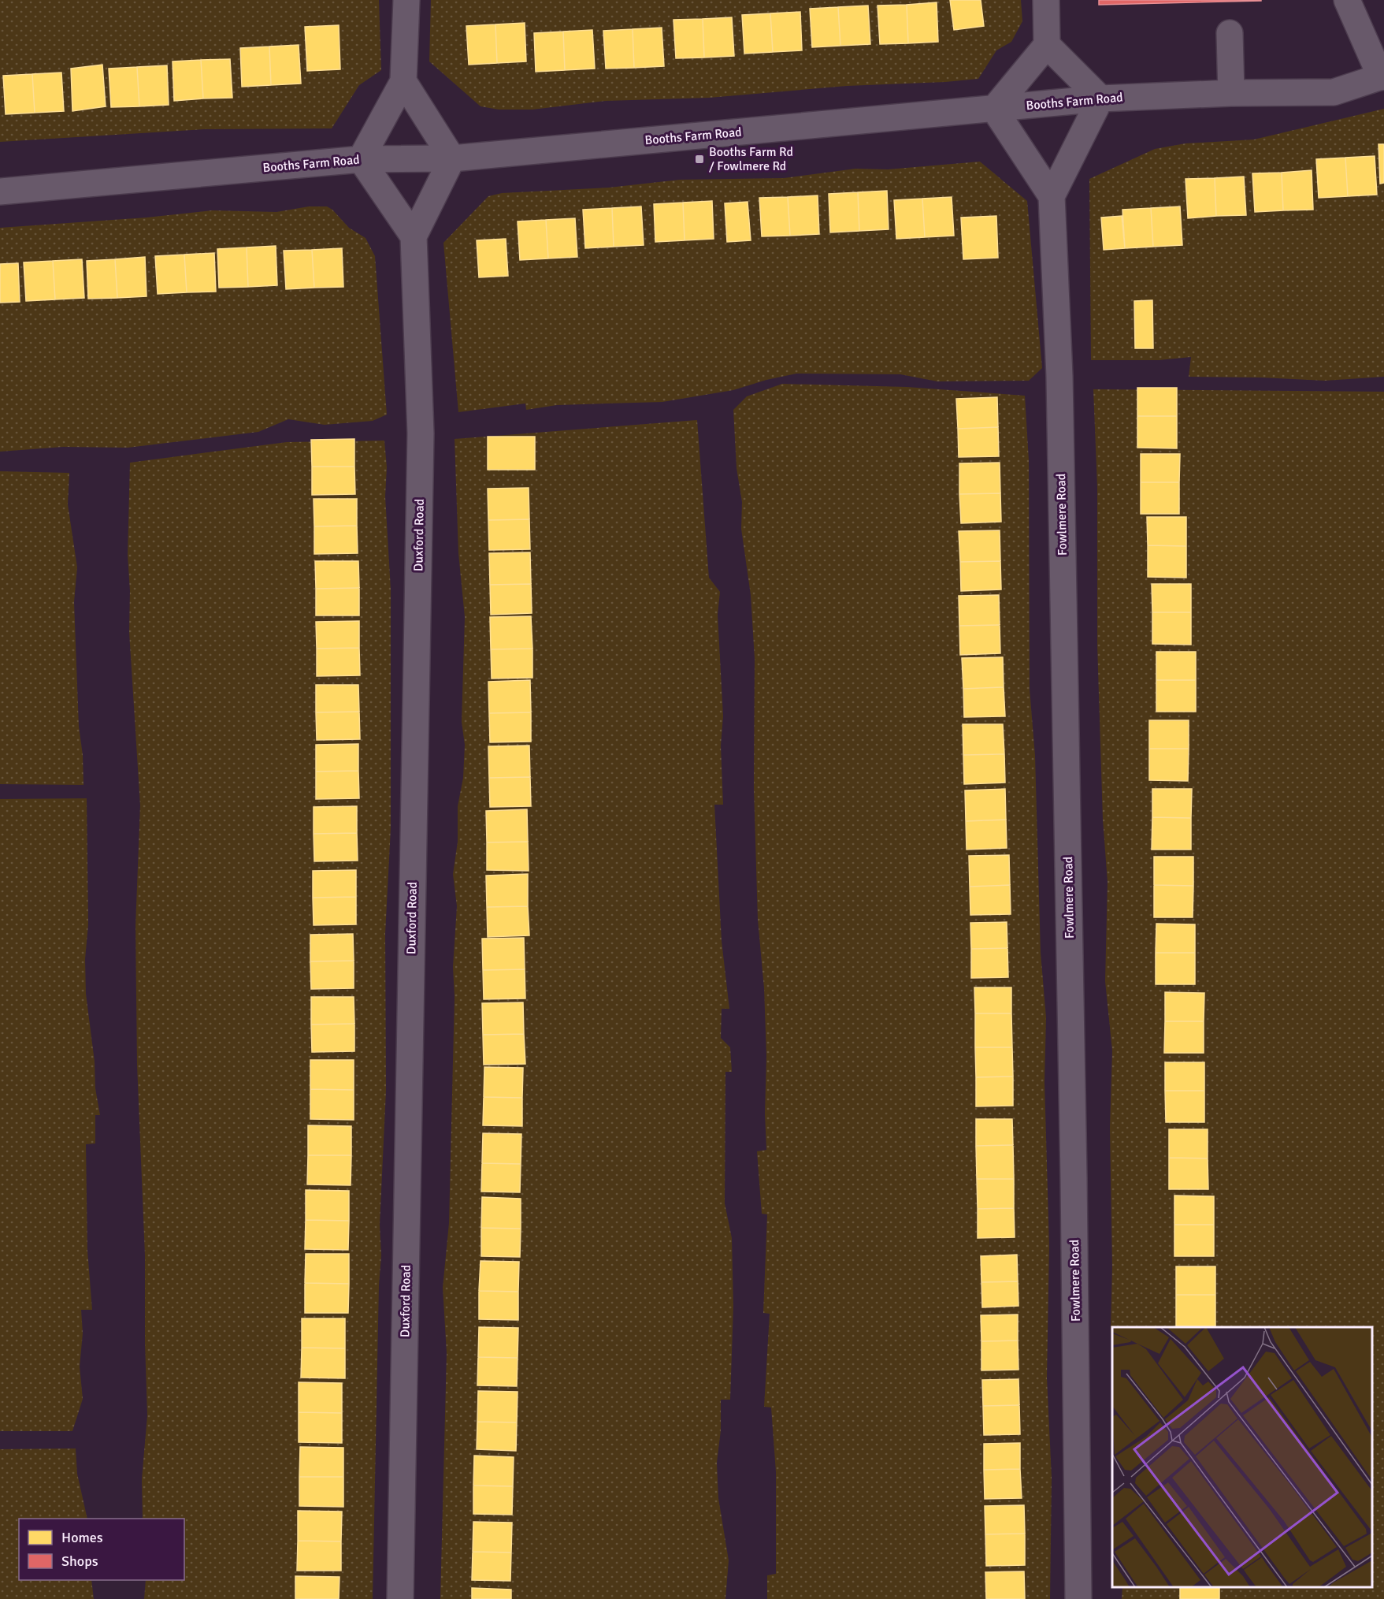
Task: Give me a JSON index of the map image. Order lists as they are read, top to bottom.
{
  "streets": {
    "street": ["Booths Farm Road", "Fowlmere Road", "Duxford Road"]
  },
  "crossings": [
    ["Booths Farm Road", "Fowlmere Road"],
    ["Booths Farm Road", "Duxford Road"]
  ],
  "places": {
    "transit": ["Booths Farm Rd / Fowlmere Rd"]
  },
  "legend": ["Homes", "Shops"]
}
